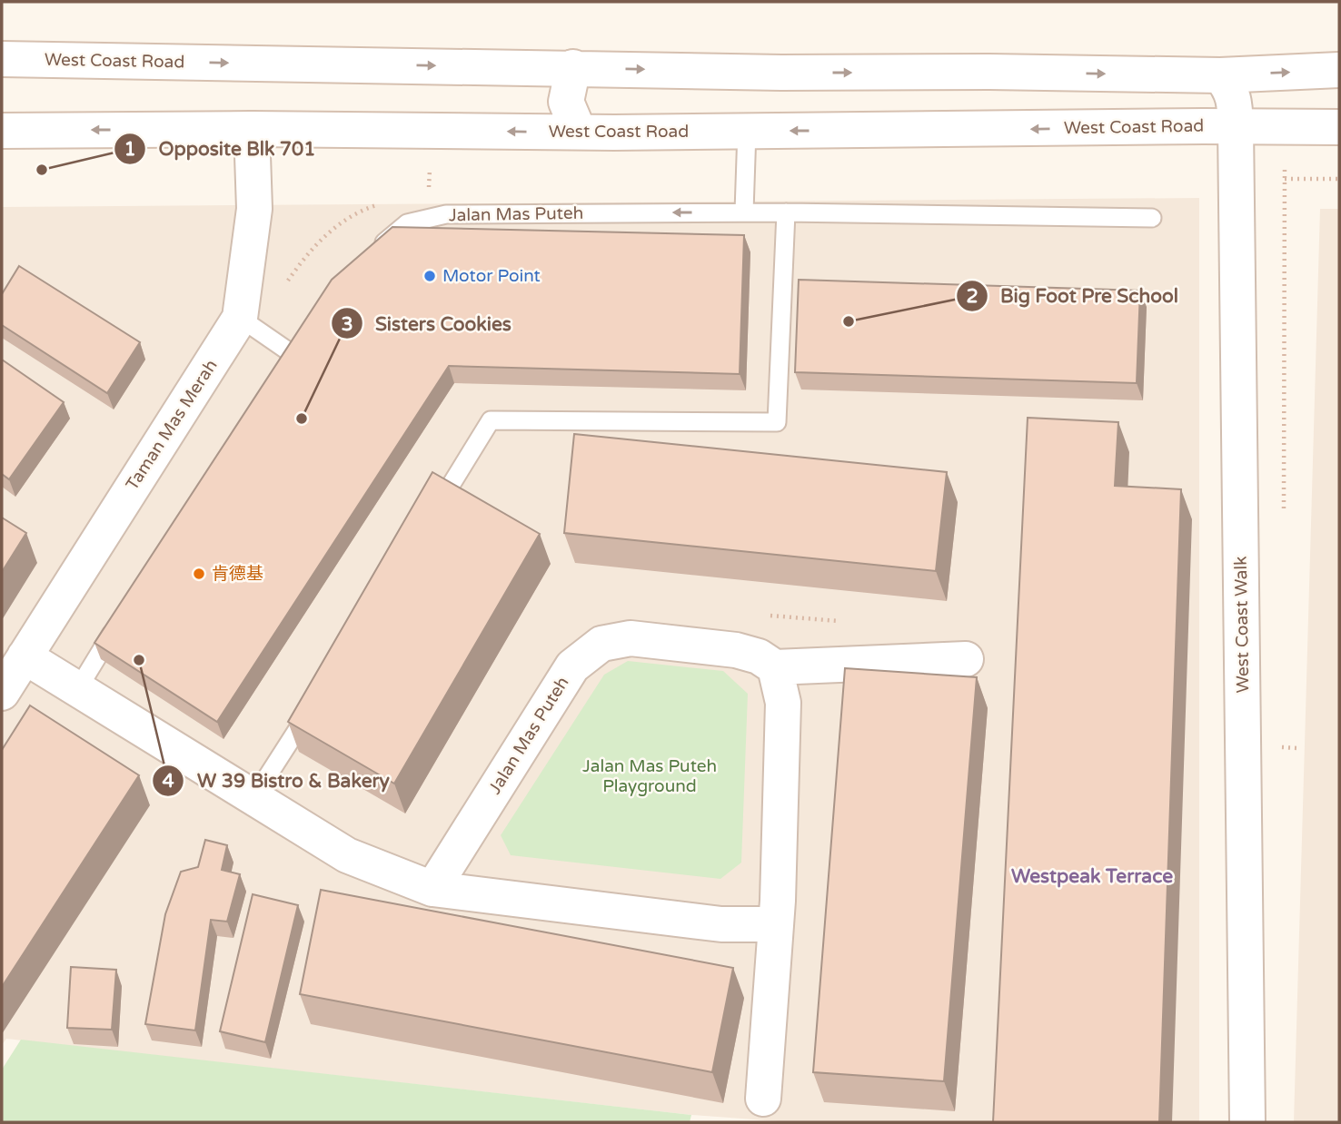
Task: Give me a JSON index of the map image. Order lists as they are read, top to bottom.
{
  "streets": {
    "street": [
      "West Coast Road",
      "Jalan Mas Puteh",
      "Taman Mas Merah",
      "West Coast Walk"
    ]
  },
  "crossings": [
    ["West Coast Road", "Taman Mas Merah"],
    ["West Coast Road", "West Coast Walk"]
  ],
  "districts": ["Westpeak Terrace"],
  "parks": ["Jalan Mas Puteh Playground"],
  "places": [
    "Opposite Blk 701",
    "Motor Point",
    "Big Foot Pre School",
    "Sisters Cookies",
    "肯德基",
    "W 39 Bistro & Bakery"
  ]
}
